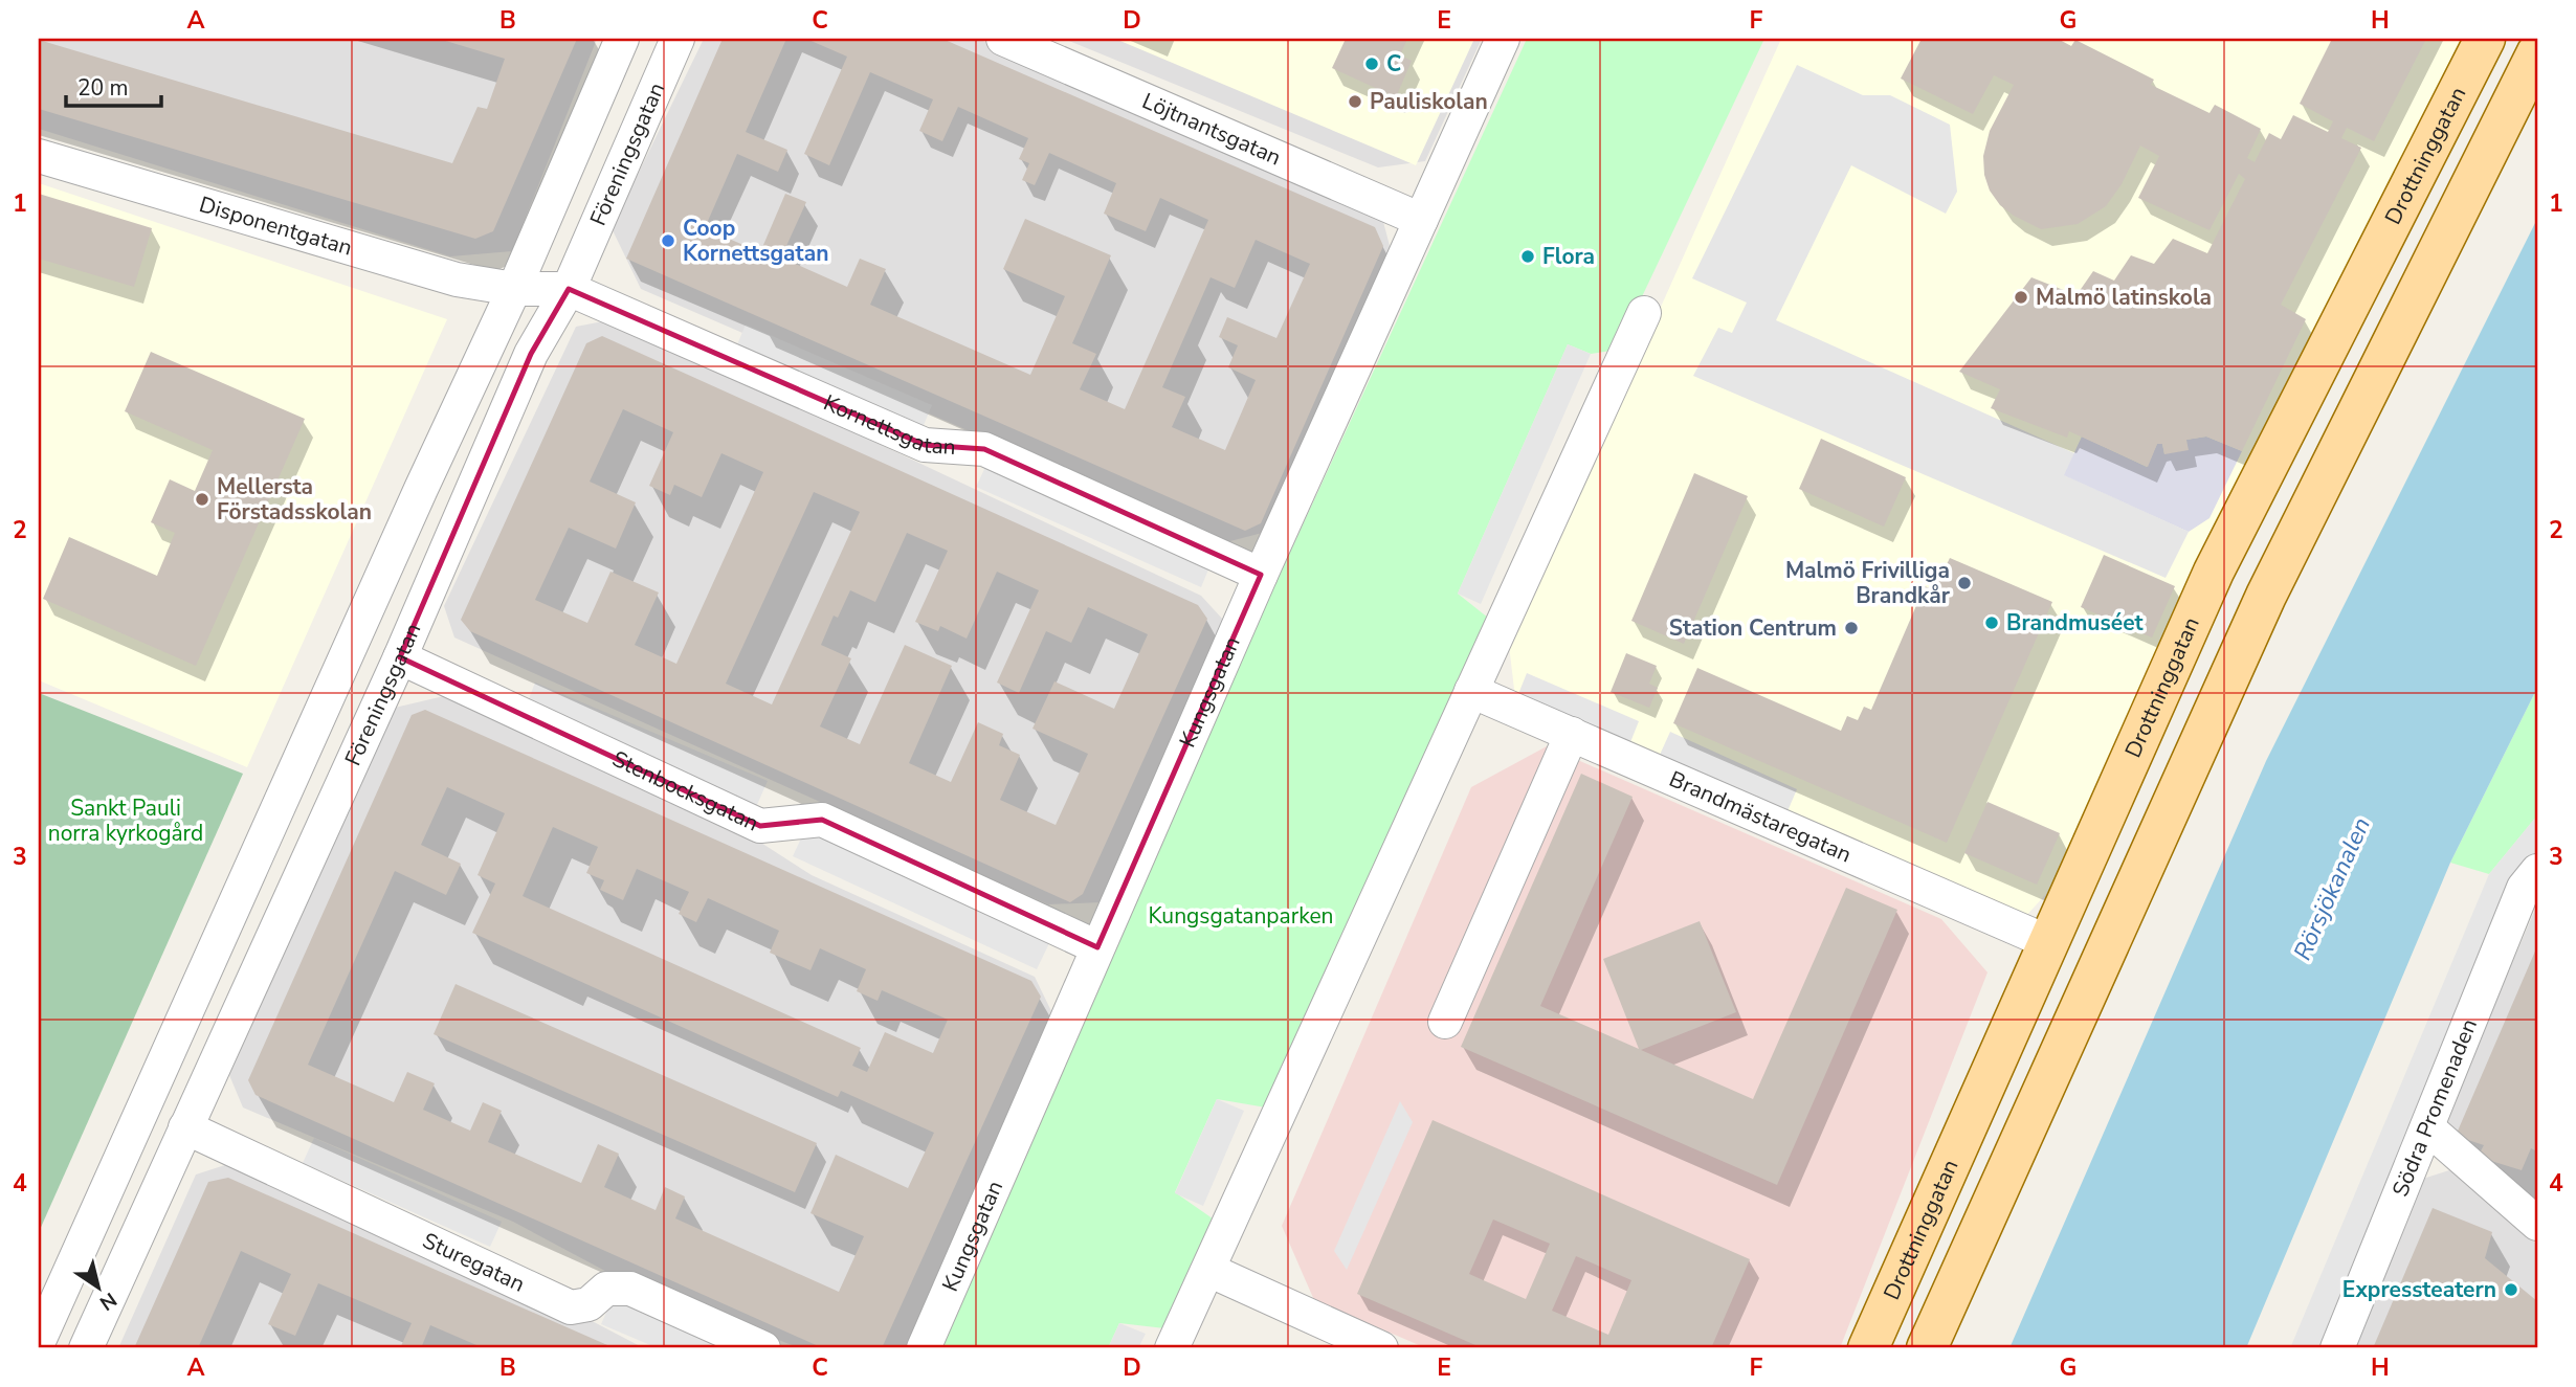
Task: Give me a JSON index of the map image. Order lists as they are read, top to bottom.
{
  "streets": {
    "main road": ["Drottninggatan"],
    "street": [
      "Löjtnantsgatan",
      "Föreningsgatan",
      "Disponentgatan",
      "Kornettsgatan",
      "Kungsgatan",
      "Stenbocksgatan",
      "Brandmästaregatan",
      "Södra Promenaden",
      "Sturegatan"
    ]
  },
  "crossings": [
    ["Löjtnantsgatan", "Kungsgatan"],
    ["Föreningsgatan", "Kornettsgatan"],
    ["Föreningsgatan", "Stenbocksgatan"],
    ["Föreningsgatan", "Sturegatan"],
    ["Drottninggatan", "Brandmästaregatan"],
    ["Disponentgatan", "Kornettsgatan"],
    ["Kornettsgatan", "Kungsgatan"],
    ["Kungsgatan", "Stenbocksgatan"]
  ],
  "water": ["Rörsjökanalen"],
  "parks": ["Sankt Pauli norra kyrkogård", "Kungsgatanparken"],
  "places": [
    "C",
    "Pauliskolan",
    "Coop Kornettsgatan",
    "Flora",
    "Malmö latinskola",
    "Mellersta Förstadsskolan",
    "Malmö Frivilliga Brandkår",
    "Brandmuséet",
    "Station Centrum",
    "Expressteatern"
  ],
  "scale_bar": "20 m",
  "north": "bottom right",
  "grid": {
    "columns": [
      "A",
      "B",
      "C",
      "D",
      "E",
      "F",
      "G",
      "H"
    ],
    "rows": [
      "1",
      "2",
      "3",
      "4"
    ]
  }
}
